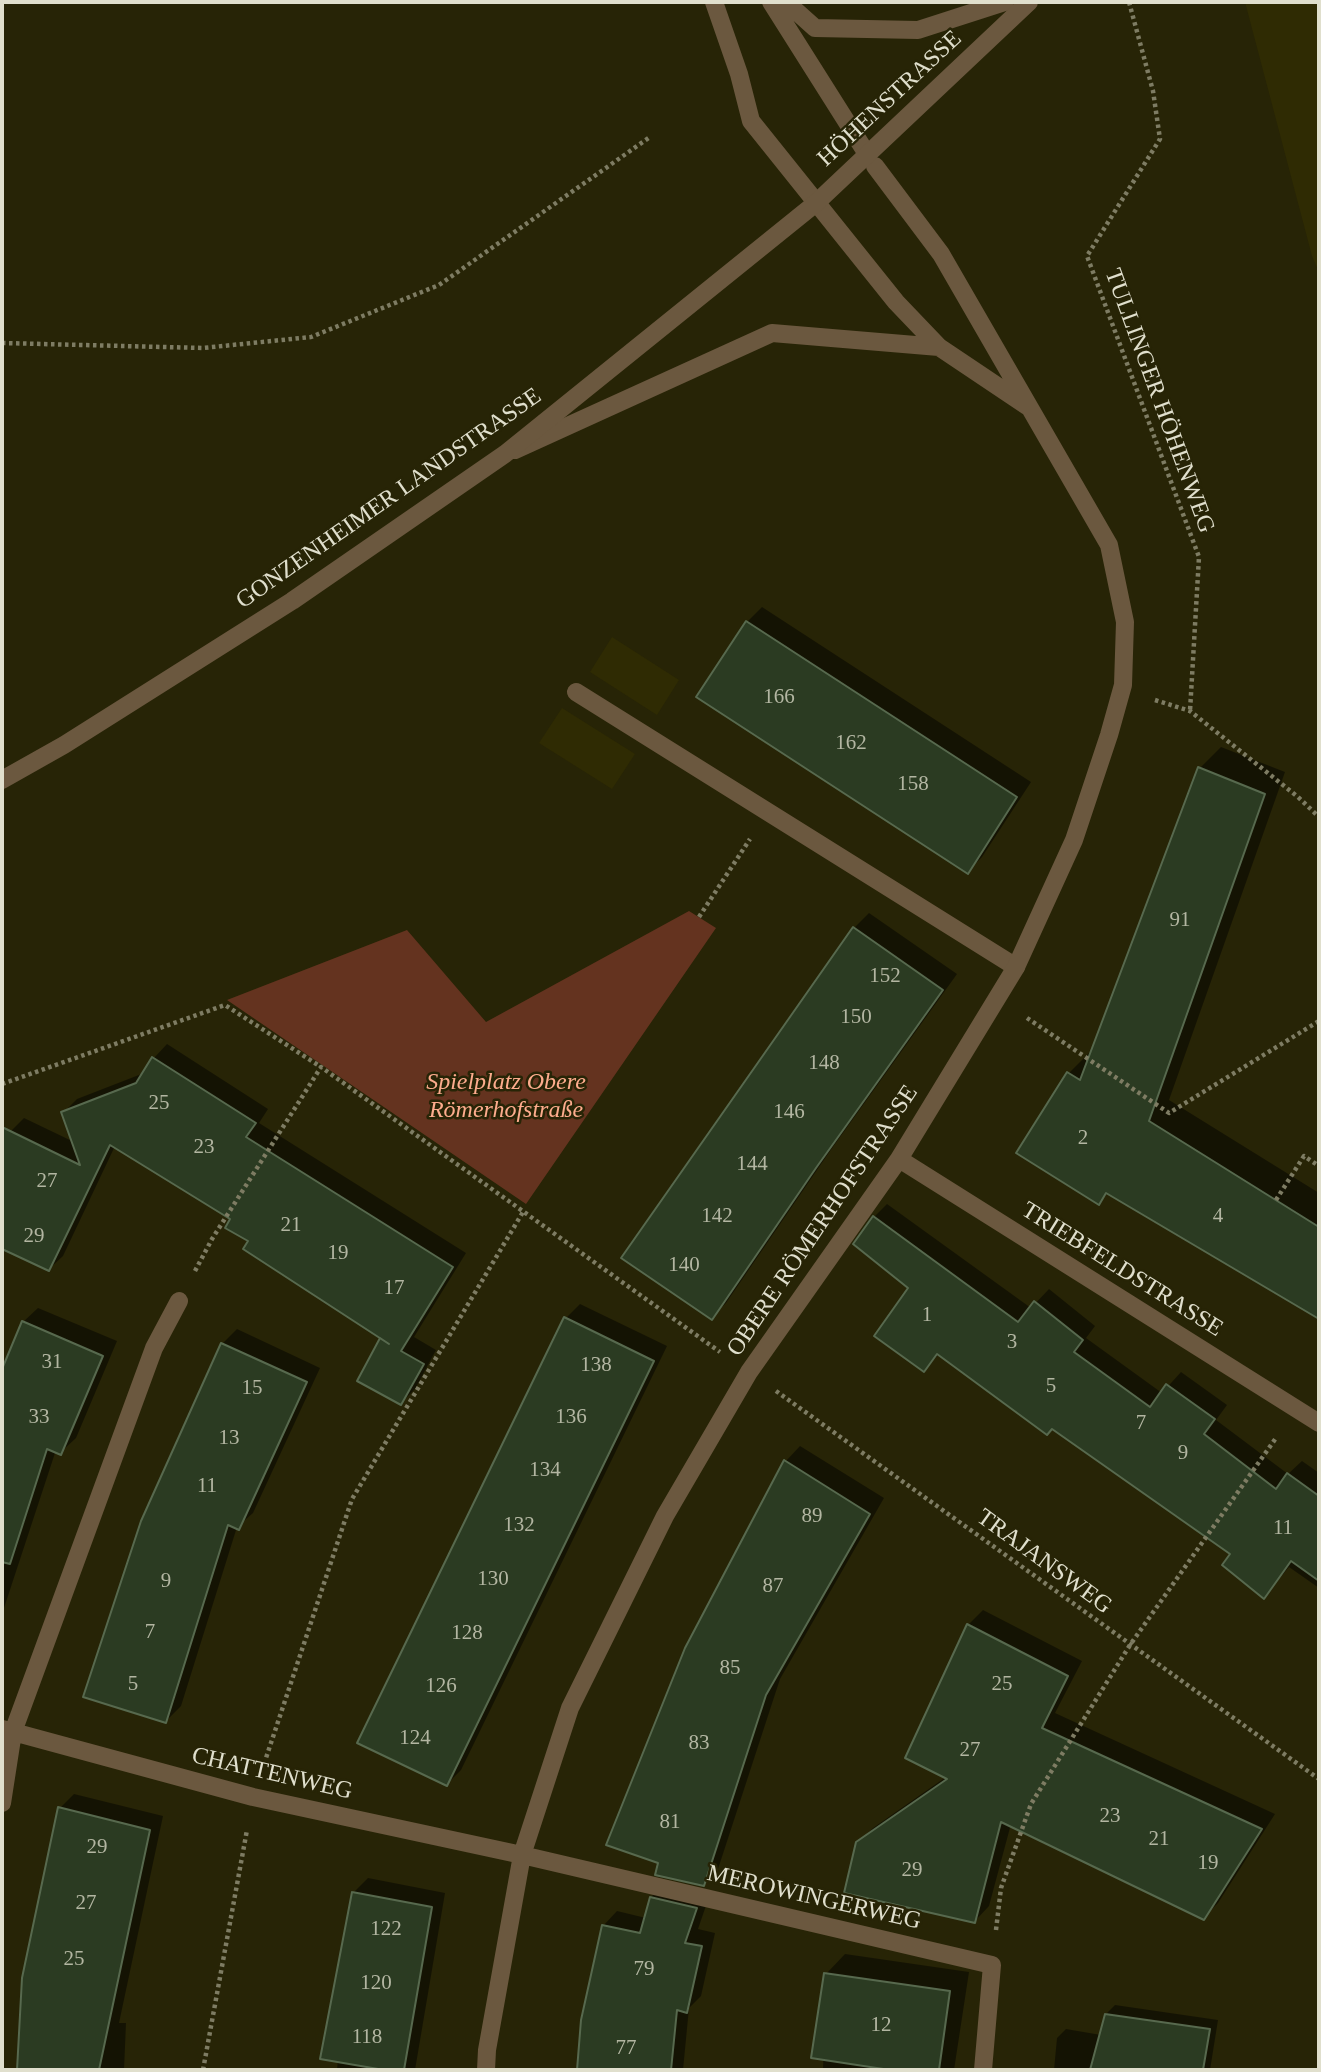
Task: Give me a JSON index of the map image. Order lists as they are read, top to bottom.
{
  "streets": {
    "street": [
      "HÖHENSTRASSE",
      "GONZENHEIMER LANDSTRASSE",
      "OBERE RÖMERHOFSTRASSE",
      "TRIEBFELDSTRASSE",
      "CHATTENWEG",
      "MEROWINGERWEG"
    ],
    "path": ["TULLINGER HÖHENWEG", "TRAJANSWEG"]
  },
  "crossings": [
    ["HÖHENSTRASSE", "GONZENHEIMER LANDSTRASSE"],
    ["HÖHENSTRASSE", "OBERE RÖMERHOFSTRASSE"],
    ["GONZENHEIMER LANDSTRASSE", "OBERE RÖMERHOFSTRASSE"],
    ["OBERE RÖMERHOFSTRASSE", "TRIEBFELDSTRASSE"],
    ["OBERE RÖMERHOFSTRASSE", "TRAJANSWEG"],
    ["OBERE RÖMERHOFSTRASSE", "CHATTENWEG"],
    ["OBERE RÖMERHOFSTRASSE", "MEROWINGERWEG"],
    ["CHATTENWEG", "MEROWINGERWEG"]
  ],
  "parks": ["Spielplatz Obere Römerhofstraße"],
  "house_numbers": [
    "166",
    "162",
    "158",
    "91",
    "152",
    "150",
    "148",
    "25",
    "146",
    "2",
    "23",
    "144",
    "27",
    "142",
    "4",
    "21",
    "29",
    "19",
    "140",
    "17",
    "1",
    "3",
    "31",
    "138",
    "5",
    "15",
    "33",
    "136",
    "7",
    "13",
    "9",
    "134",
    "11",
    "89",
    "132",
    "11",
    "130",
    "9",
    "87",
    "7",
    "128",
    "85",
    "5",
    "25",
    "126",
    "124",
    "83",
    "27",
    "23",
    "81",
    "21",
    "29",
    "19",
    "29",
    "27",
    "122",
    "25",
    "79",
    "120",
    "12",
    "118",
    "77"
  ]
}
